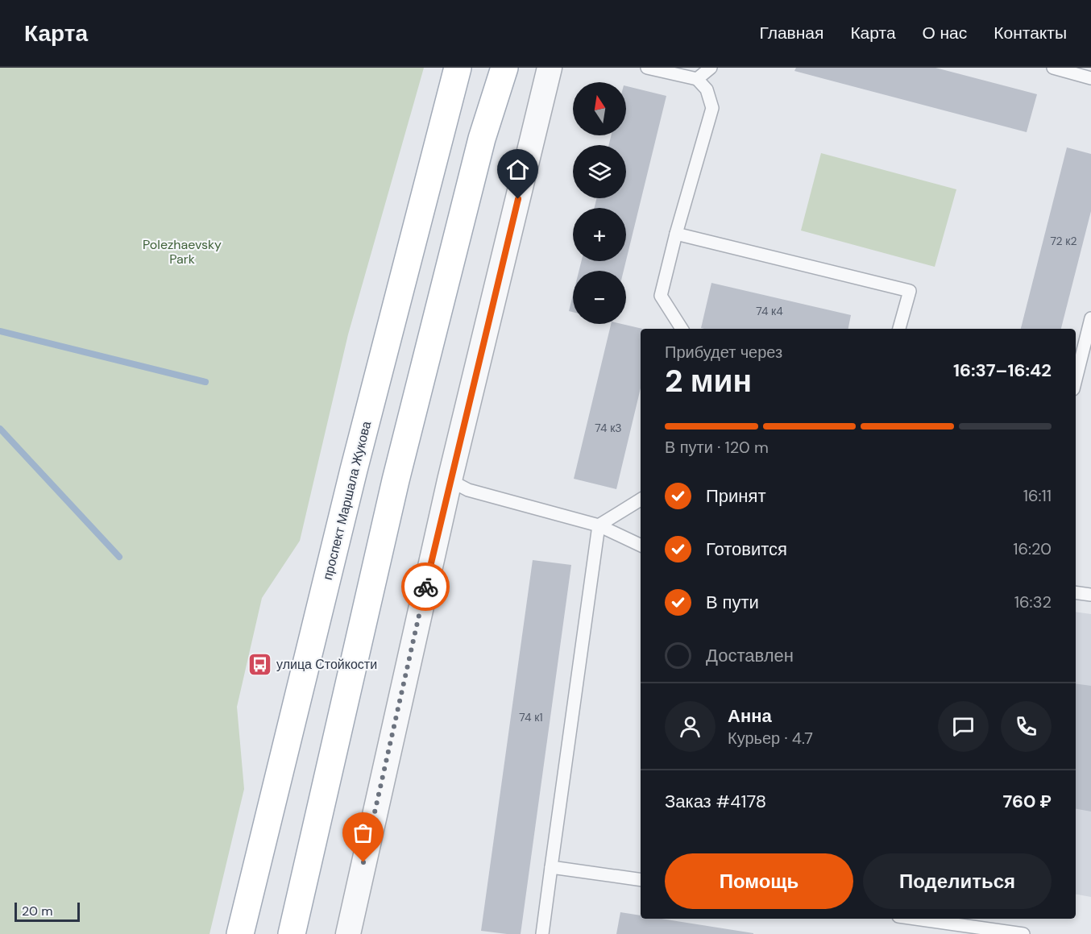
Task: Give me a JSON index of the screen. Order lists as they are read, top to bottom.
{
  "streets": {
    "main road": ["проспект Маршала Жукова"]
  },
  "parks": ["Polezhaevsky Park"],
  "places": {
    "bus stop": ["улица Стойкости"]
  },
  "house_numbers": [
    "72 к2",
    "74 к4",
    "74 к3",
    "74 к1"
  ],
  "scale_bar": "20 m",
  "north": "top",
  "page": {
    "header": "Карта",
    "nav": [
      "Главная",
      "Карта",
      "О нас",
      "Контакты"
    ],
    "map_buttons": ["+", "−"],
    "heading": ["2 мин", "Прибудет через", "16:37–16:42"],
    "panel": [
      "Анна",
      "Курьер · 4.7",
      "Заказ #4178",
      "760 ₽"
    ],
    "bar": "В пути · 120 m",
    "list": [
      ["Принят", "16:11"],
      ["Готовится", "16:20"],
      ["В пути", "16:32"],
      "Доставлен"
    ],
    "buttons": ["Помощь", "Поделиться"],
    "scale": "20 m"
  }
}
